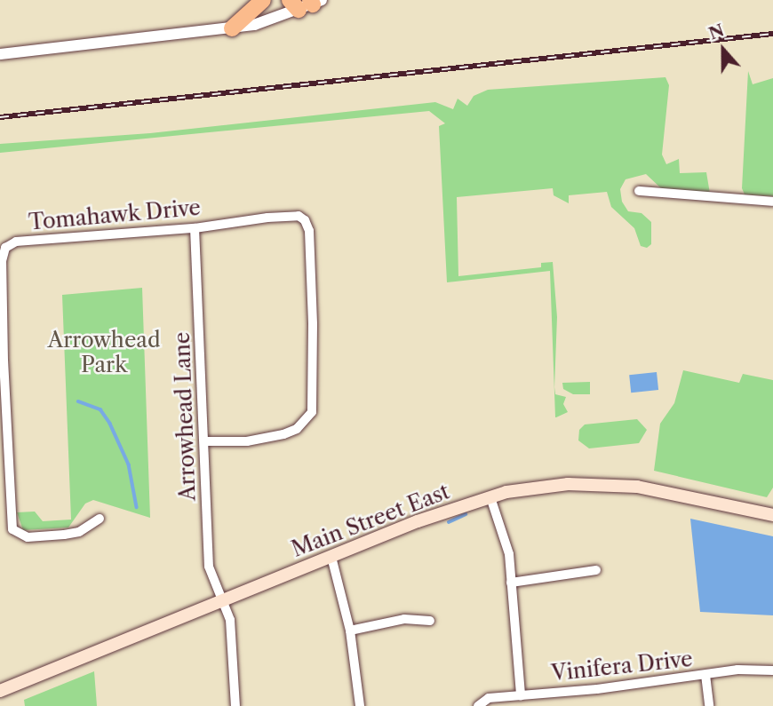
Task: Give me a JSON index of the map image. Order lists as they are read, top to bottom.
{
  "streets": {
    "main road": ["Main Street East"],
    "street": ["Tomahawk Drive", "Arrowhead Lane", "Vinifera Drive"]
  },
  "crossings": [
    ["Tomahawk Drive", "Arrowhead Lane"],
    ["Arrowhead Lane", "Main Street East"]
  ],
  "parks": ["Arrowhead Park"],
  "north": "top"
}
